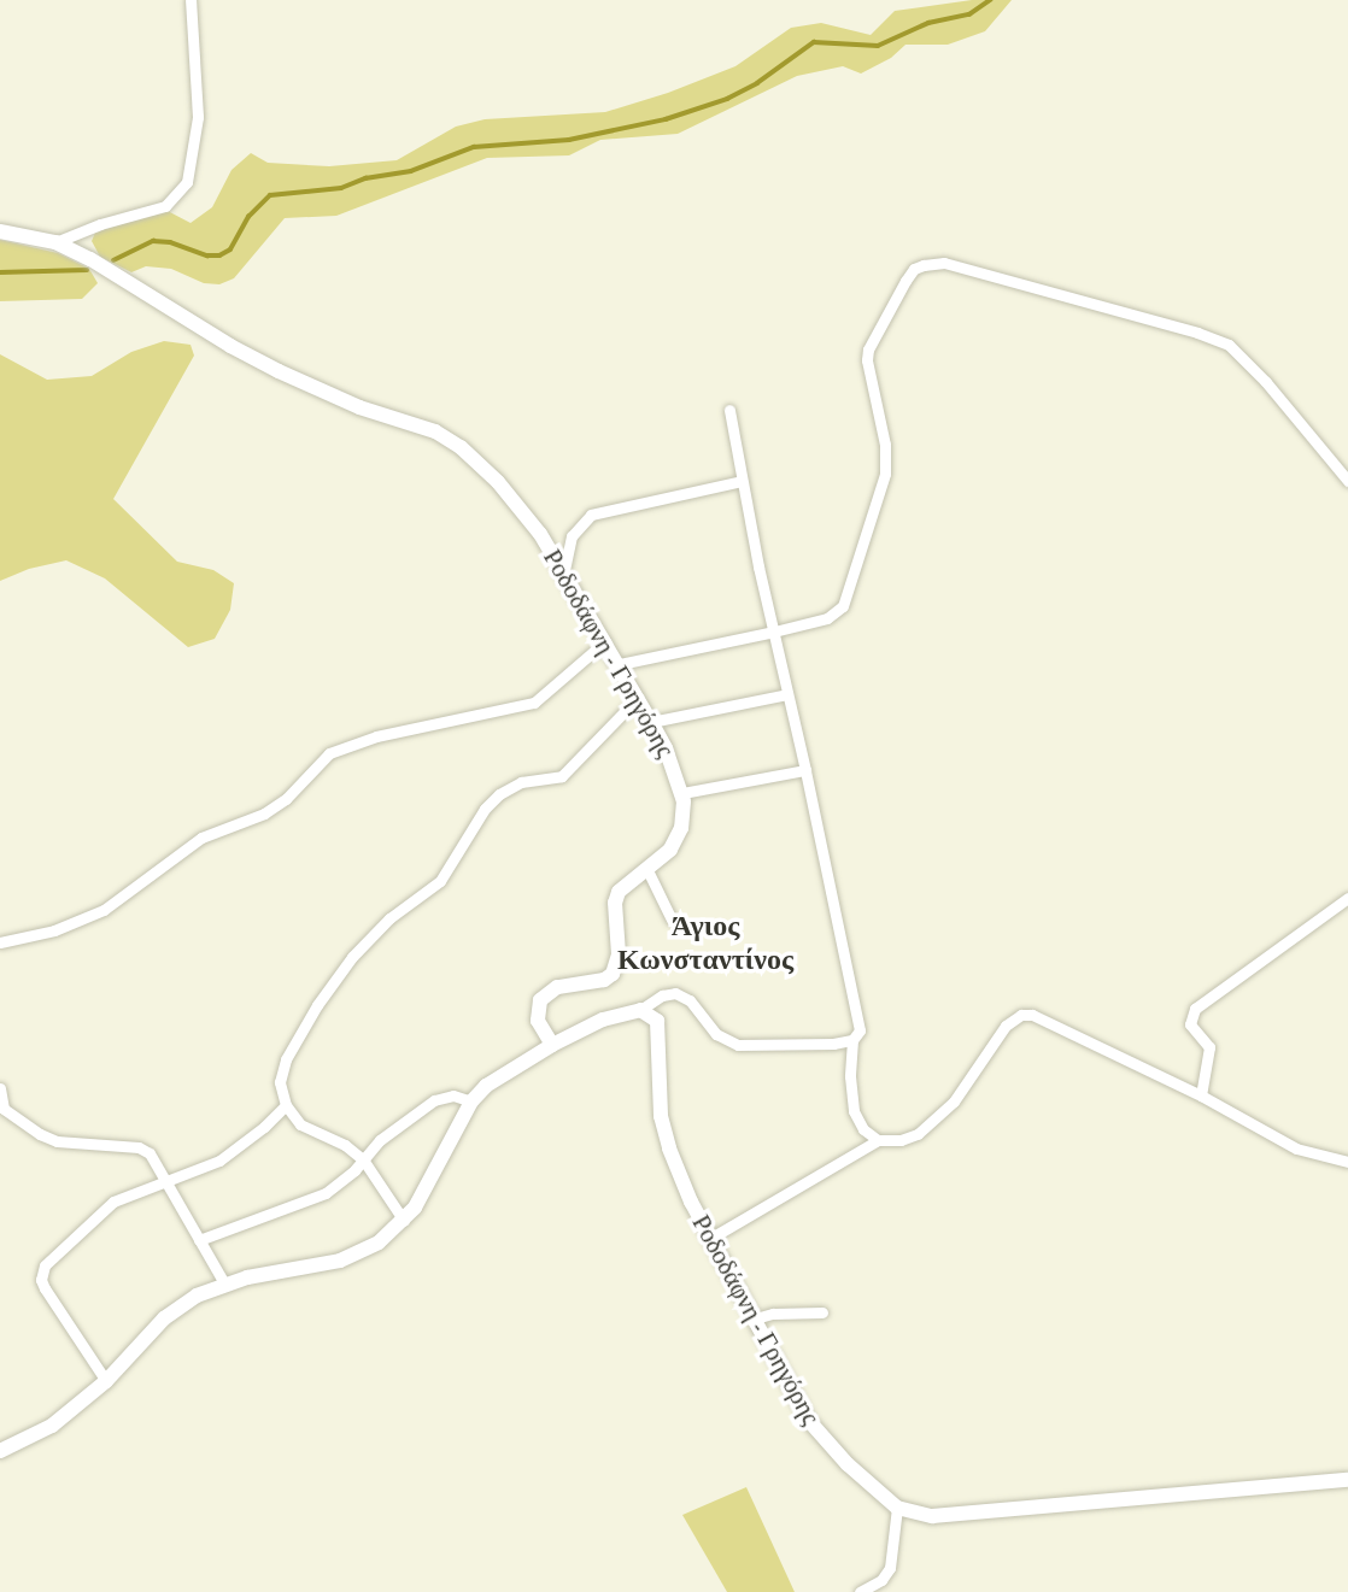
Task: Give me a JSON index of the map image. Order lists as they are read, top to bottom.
{
  "streets": {
    "main road": ["Ροδοδάφνη - Γρηγόρης"]
  },
  "districts": ["Άγιος Κωνσταντίνος"]
}
